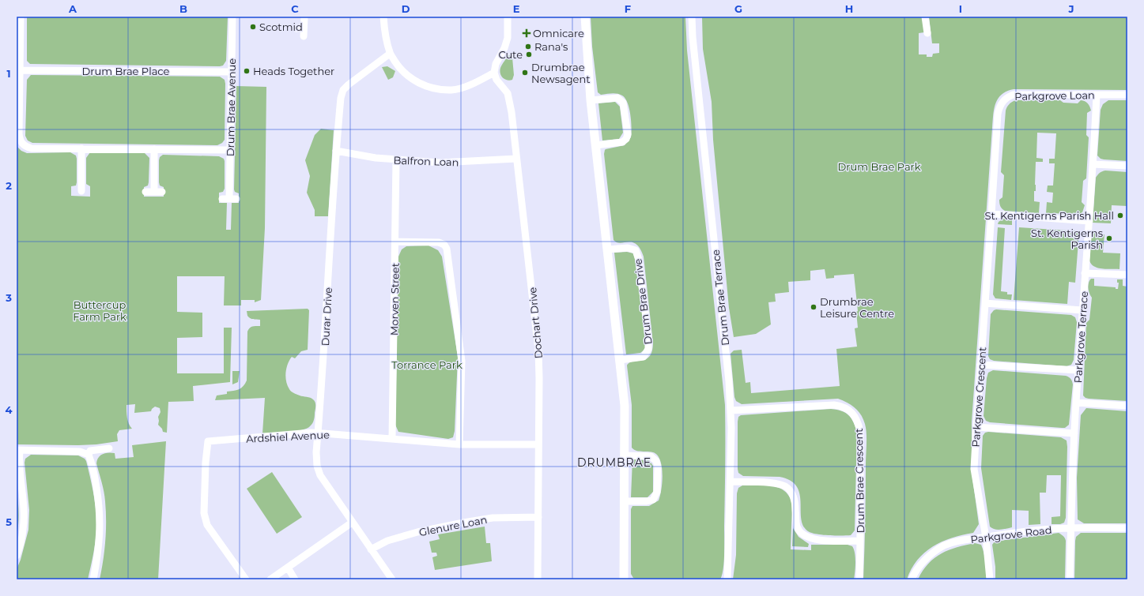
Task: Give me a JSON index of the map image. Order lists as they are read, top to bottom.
{
  "streets": {
    "street": [
      "Drum Brae Place",
      "Parkgrove Loan",
      "Drum Brae Avenue",
      "Balfron Loan",
      "Drum Brae Terrace",
      "Morven Street",
      "Drum Brae Drive",
      "Durar Drive",
      "Dochart Drive",
      "Parkgrove Terrace",
      "Parkgrove Crescent",
      "Ardshiel Avenue",
      "Drum Brae Crescent",
      "Glenure Loan",
      "Parkgrove Road"
    ]
  },
  "crossings": [
    ["Drum Brae Place", "Drum Brae Avenue"],
    ["Parkgrove Loan", "Parkgrove Terrace"],
    ["Parkgrove Loan", "Parkgrove Crescent"],
    ["Balfron Loan", "Morven Street"],
    ["Balfron Loan", "Durar Drive"],
    ["Balfron Loan", "Dochart Drive"],
    ["Drum Brae Terrace", "Drum Brae Crescent"],
    ["Morven Street", "Ardshiel Avenue"],
    ["Durar Drive", "Ardshiel Avenue"],
    ["Durar Drive", "Glenure Loan"],
    ["Dochart Drive", "Ardshiel Avenue"],
    ["Dochart Drive", "Glenure Loan"],
    ["Parkgrove Terrace", "Parkgrove Road"],
    ["Parkgrove Crescent", "Parkgrove Road"]
  ],
  "districts": ["DRUMBRAE"],
  "parks": ["Drum Brae Park", "Buttercup Farm Park", "Torrance Park"],
  "places": {
    "other": [
      "Scotmid",
      "Rana's",
      "Cute",
      "Heads Together",
      "Drumbrae Newsagent",
      "St. Kentigerns Parish Hall",
      "St. Kentigerns Parish",
      "Drumbrae Leisure Centre"
    ],
    "health": ["Omnicare"]
  },
  "grid": {
    "columns": [
      "A",
      "B",
      "C",
      "D",
      "E",
      "F",
      "G",
      "H",
      "I",
      "J"
    ],
    "rows": [
      "1",
      "2",
      "3",
      "4",
      "5"
    ]
  }
}
